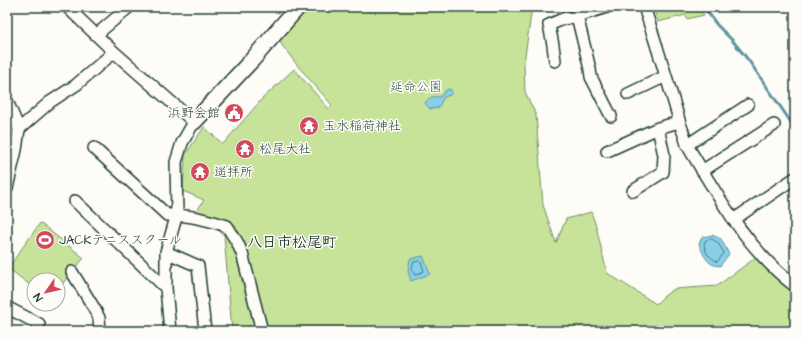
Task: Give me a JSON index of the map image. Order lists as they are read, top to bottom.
{
  "districts": ["八日市松尾町"],
  "parks": ["延命公園"],
  "places": {
    "public building": ["浜野会館"],
    "temple": ["玉水稲荷神社", "松尾大社", "遥拝所"],
    "sports": ["JACKテニススクール"]
  },
  "north": "bottom left"
}
